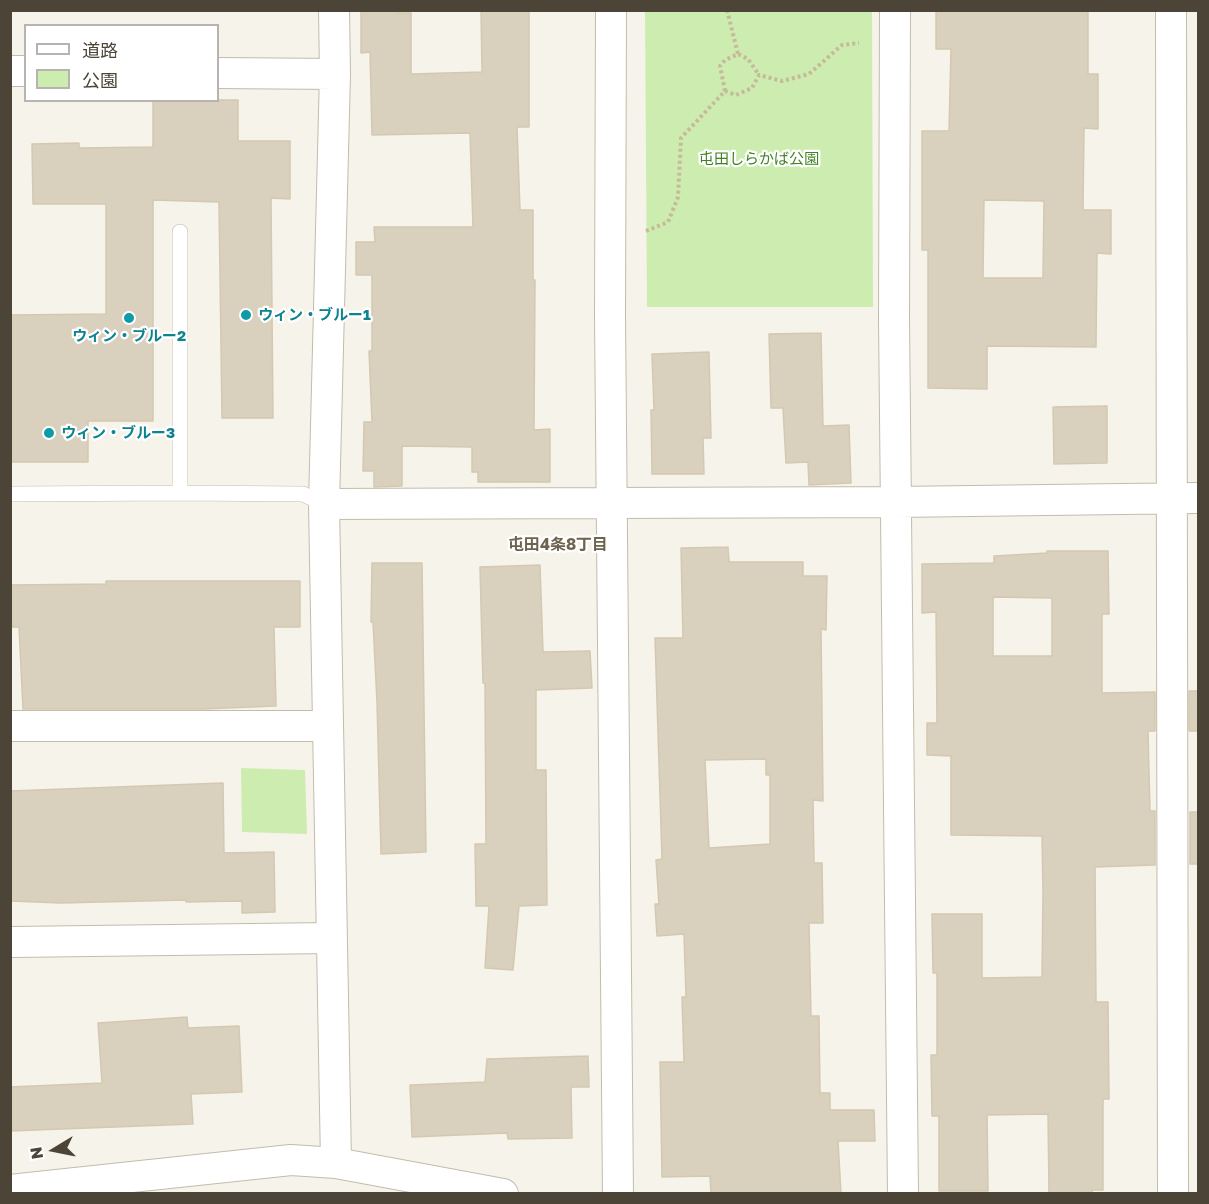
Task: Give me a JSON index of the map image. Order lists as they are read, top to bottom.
{
  "districts": ["屯田4条8丁目"],
  "parks": ["屯田しらかば公園"],
  "places": ["ウィン・ブルー1", "ウィン・ブルー2", "ウィン・ブルー3"],
  "legend": ["道路", "公園"],
  "north": "left"
}
